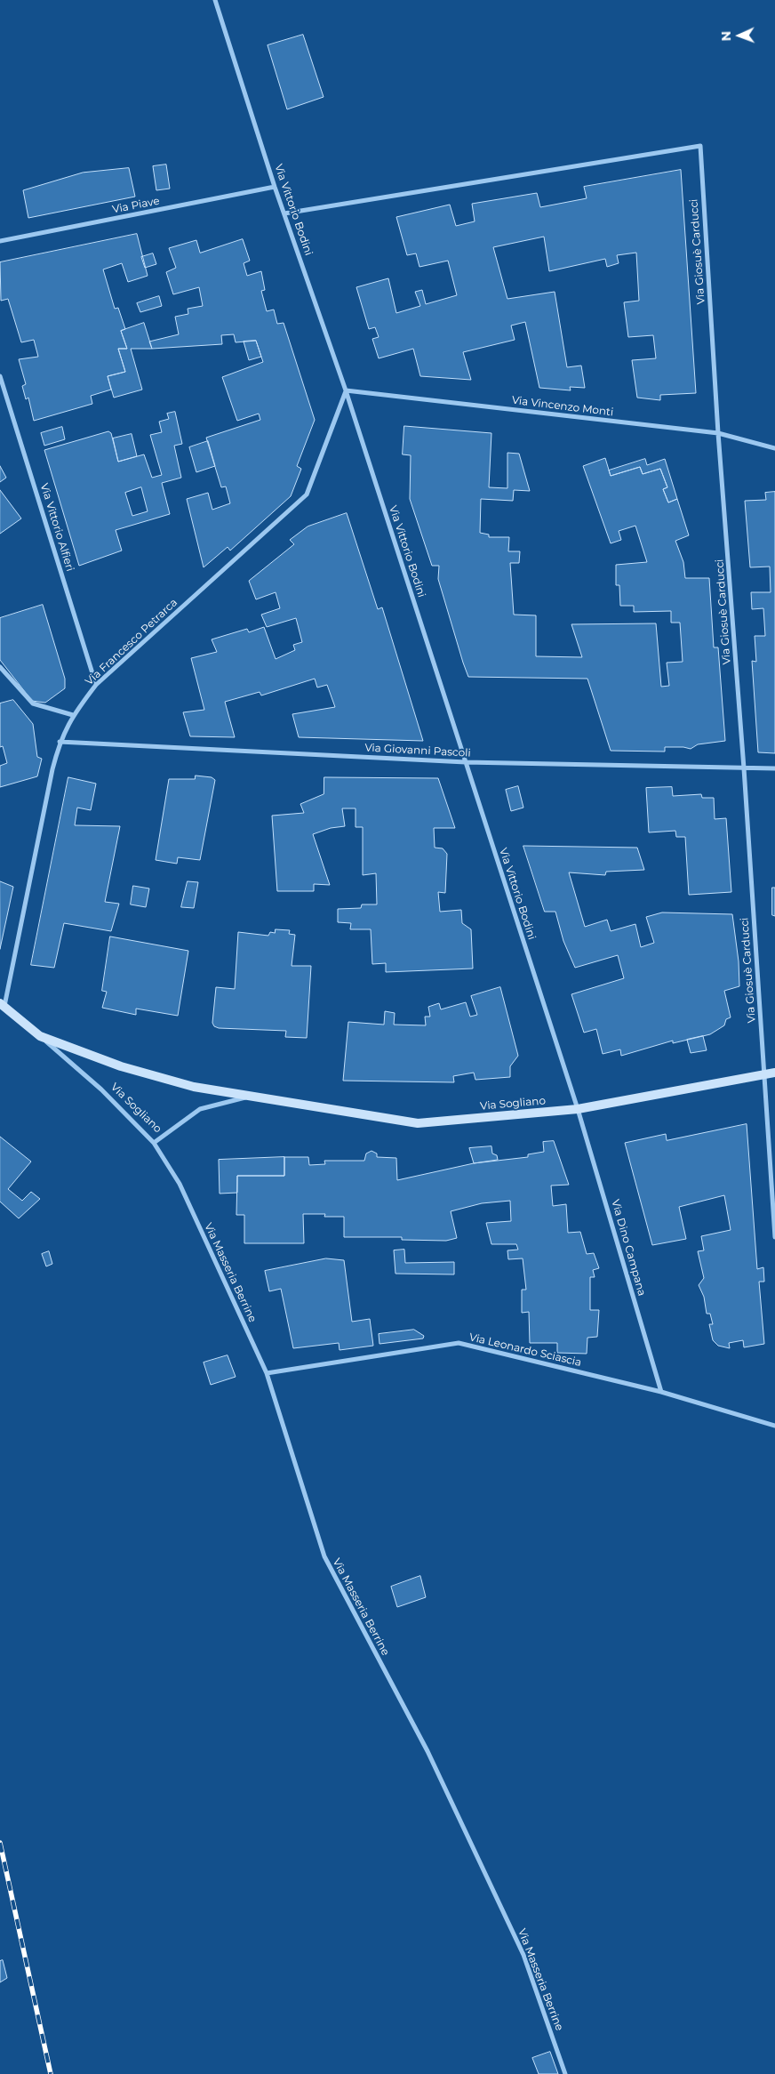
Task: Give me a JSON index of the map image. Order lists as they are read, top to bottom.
{
  "streets": {
    "street": [
      "Via Piave",
      "Via Vittorio Bodini",
      "Via Giosuè Carducci",
      "Via Vincenzo Monti",
      "Via Vittorio Alfieri",
      "Via Francesco Petrarca",
      "Via Giovanni Pascoli",
      "Via Sogliano",
      "Via Dino Campana",
      "Via Masseria Berrine",
      "Via Leonardo Sciascia"
    ]
  },
  "crossings": [
    ["Via Piave", "Via Vittorio Bodini"],
    ["Via Vittorio Bodini", "Via Giosuè Carducci"],
    ["Via Vittorio Bodini", "Via Vincenzo Monti"],
    ["Via Vittorio Bodini", "Via Francesco Petrarca"],
    ["Via Vittorio Bodini", "Via Giovanni Pascoli"],
    ["Via Vittorio Bodini", "Via Sogliano"],
    ["Via Vittorio Bodini", "Via Dino Campana"],
    ["Via Giosuè Carducci", "Via Vincenzo Monti"],
    ["Via Giosuè Carducci", "Via Giovanni Pascoli"],
    ["Via Giosuè Carducci", "Via Sogliano"],
    ["Via Vincenzo Monti", "Via Francesco Petrarca"],
    ["Via Vittorio Alfieri", "Via Francesco Petrarca"],
    ["Via Francesco Petrarca", "Via Giovanni Pascoli"],
    ["Via Francesco Petrarca", "Via Sogliano"],
    ["Via Sogliano", "Via Dino Campana"],
    ["Via Sogliano", "Via Masseria Berrine"],
    ["Via Dino Campana", "Via Leonardo Sciascia"],
    ["Via Masseria Berrine", "Via Leonardo Sciascia"]
  ],
  "north": "left"
}
